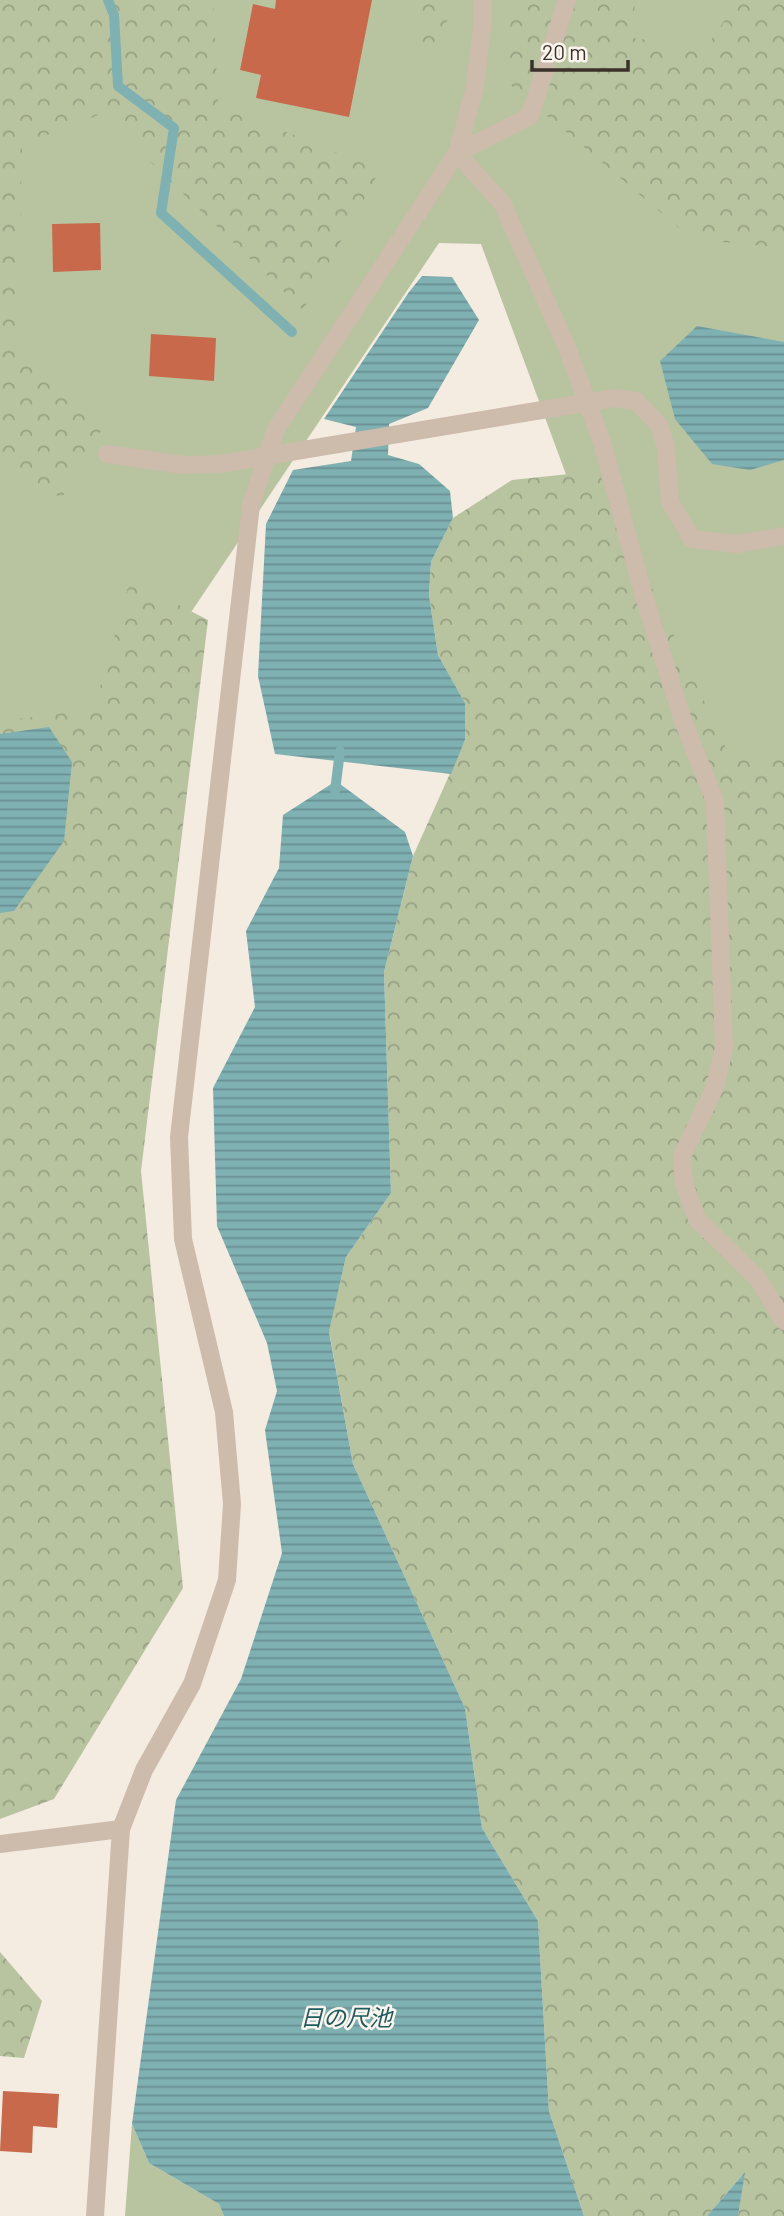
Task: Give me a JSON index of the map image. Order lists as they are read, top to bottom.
{
  "water": ["日の尺池"],
  "scale_bar": "20 m"
}
